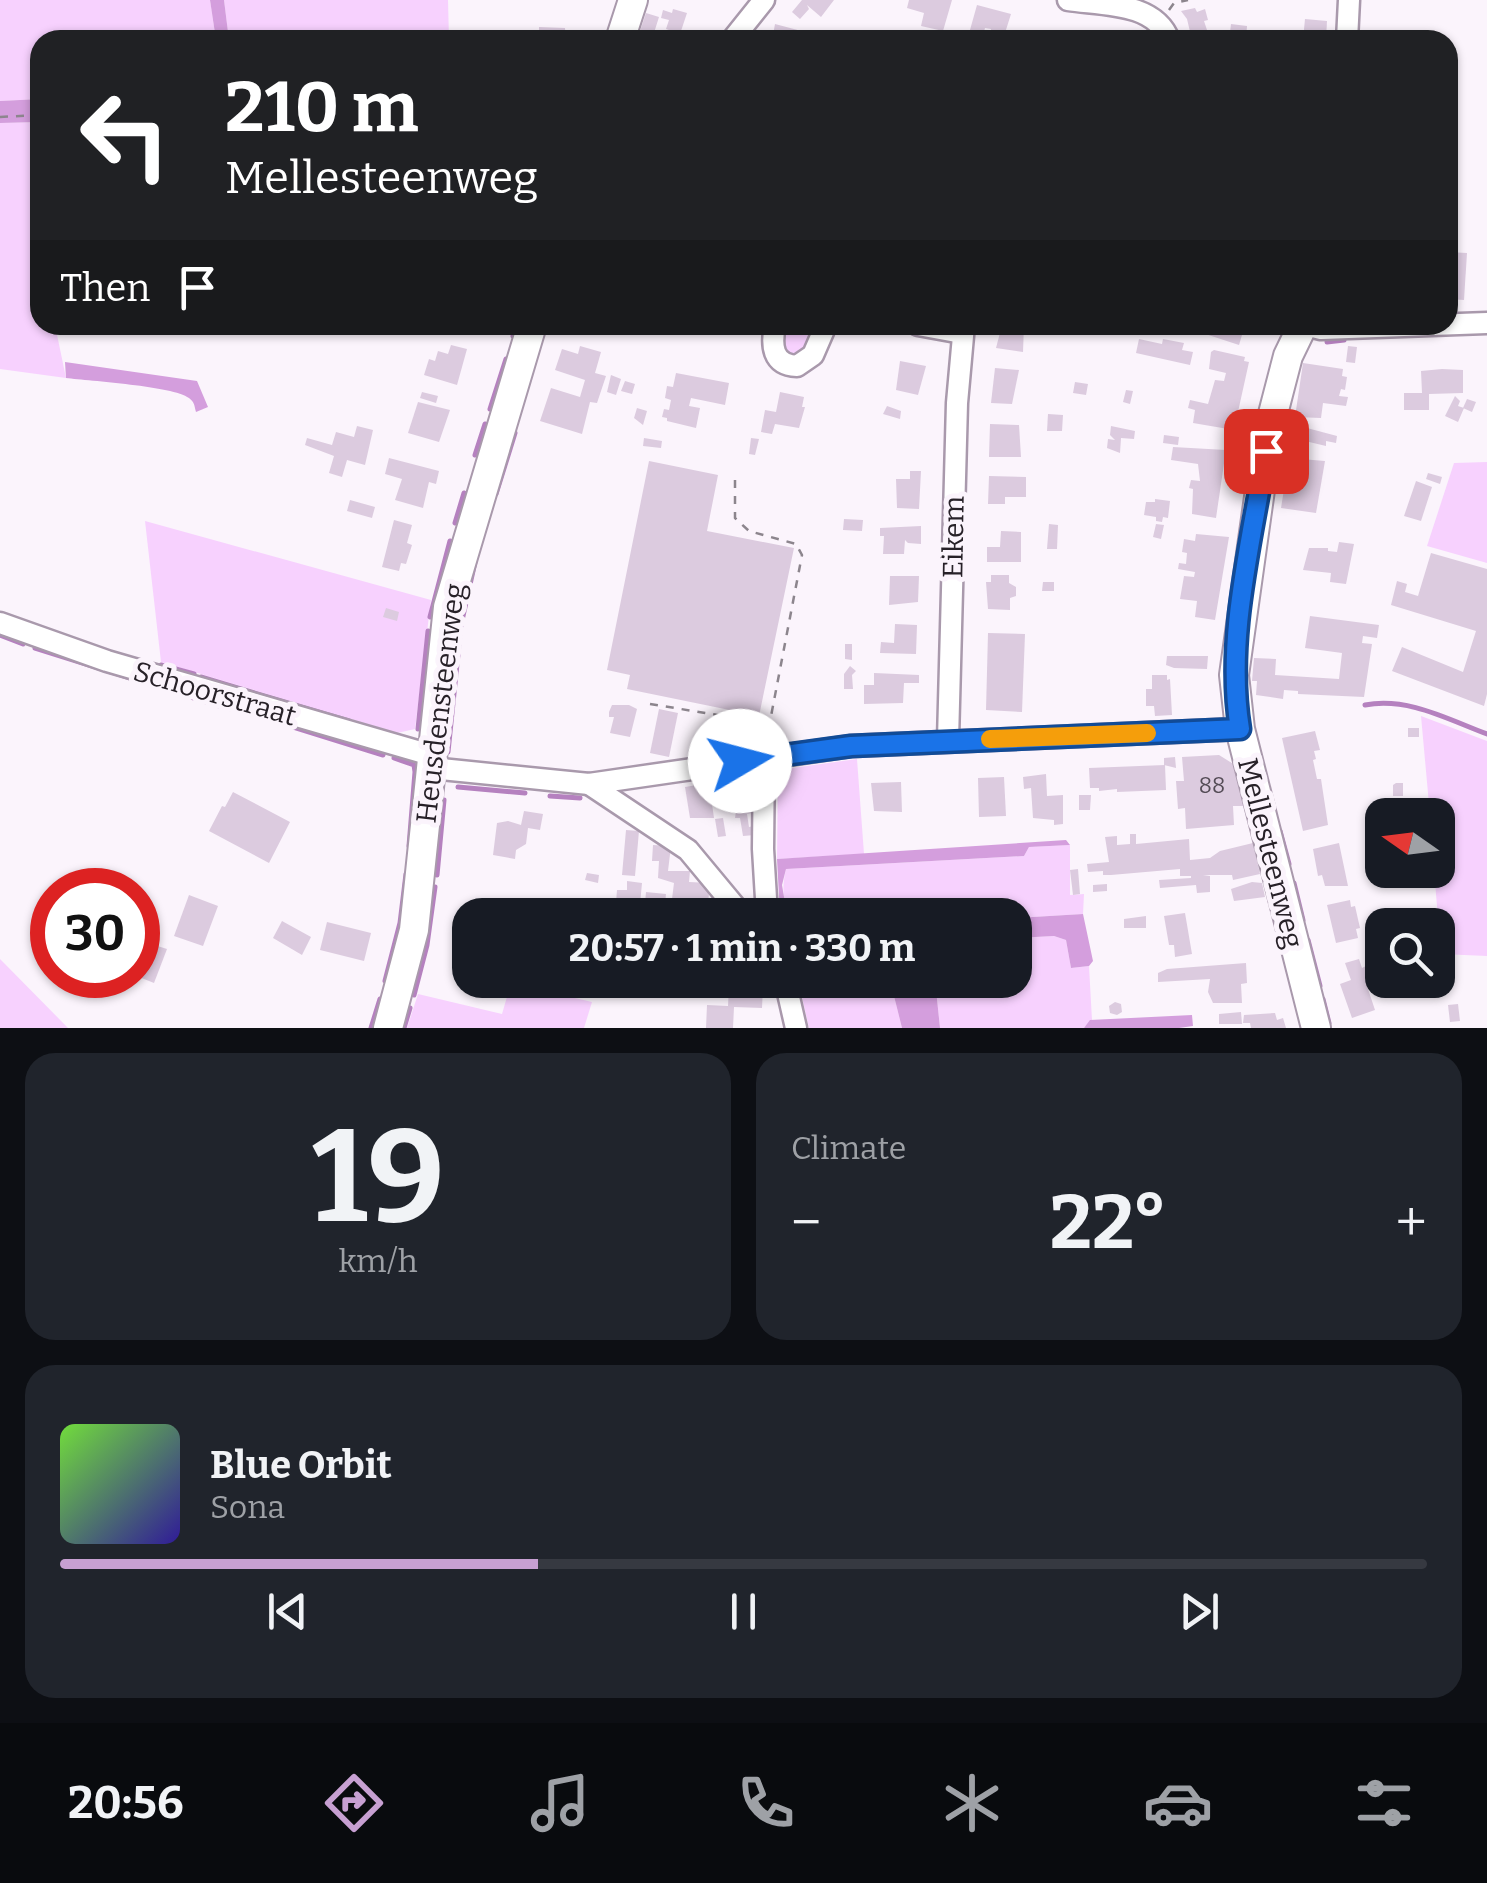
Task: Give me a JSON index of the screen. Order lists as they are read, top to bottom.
{
  "streets": {
    "street": [
      "Eikem",
      "Schoorstraat",
      "Heusdensteenweg",
      "Mellesteenweg"
    ]
  },
  "crossings": [
    ["Eikem", "Schoorstraat"],
    ["Schoorstraat", "Heusdensteenweg"],
    ["Schoorstraat", "Mellesteenweg"]
  ],
  "house_numbers": ["88"],
  "north": "left",
  "page": {
    "turn": ["210 m", "Mellesteenweg"],
    "then": "Then",
    "limit": "30",
    "trip": "20:57 · 1 min · 330 m",
    "tile": [
      ["19", "km/h"],
      "Climate"
    ],
    "heat": ["−", "22°", "+"],
    "song": ["Blue Orbit", "Sona"],
    "tabs": "20:56"
  }
}
